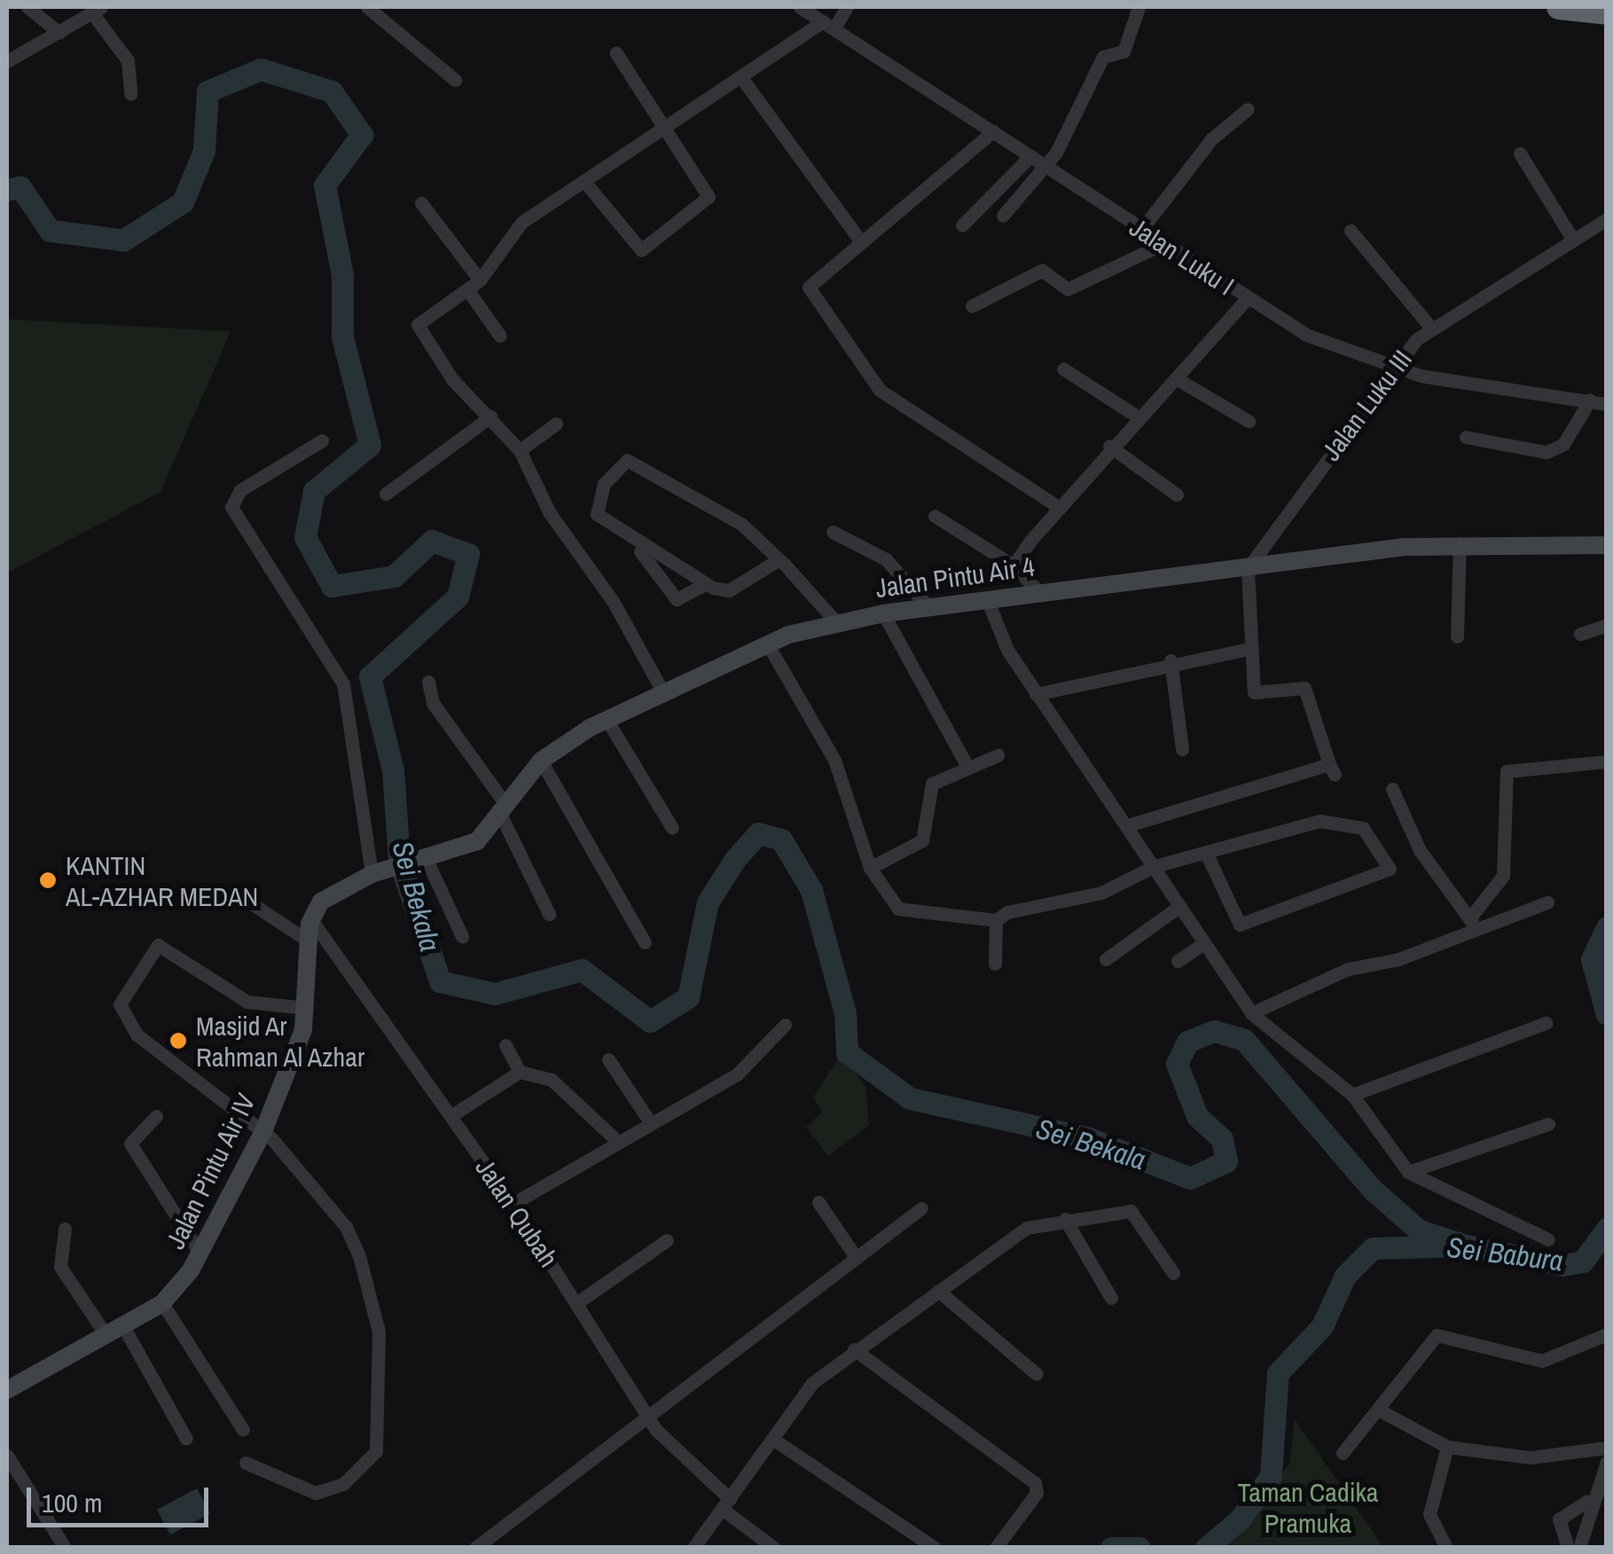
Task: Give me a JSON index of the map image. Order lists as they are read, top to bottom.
{
  "streets": {
    "main road": ["Jalan Pintu Air 4", "Jalan Pintu Air IV"],
    "street": ["Jalan Luku I", "Jalan Luku III", "Jalan Qubah"]
  },
  "crossings": [
    ["Jalan Luku I", "Jalan Luku III"],
    ["Jalan Luku III", "Jalan Pintu Air 4"],
    ["Jalan Pintu Air IV", "Jalan Qubah"]
  ],
  "water": ["Sei Bekala", "Sei Babura"],
  "parks": ["Taman Cadika Pramuka"],
  "places": ["KANTIN AL-AZHAR MEDAN", "Masjid Ar Rahman Al Azhar"],
  "scale_bar": "100 m"
}
